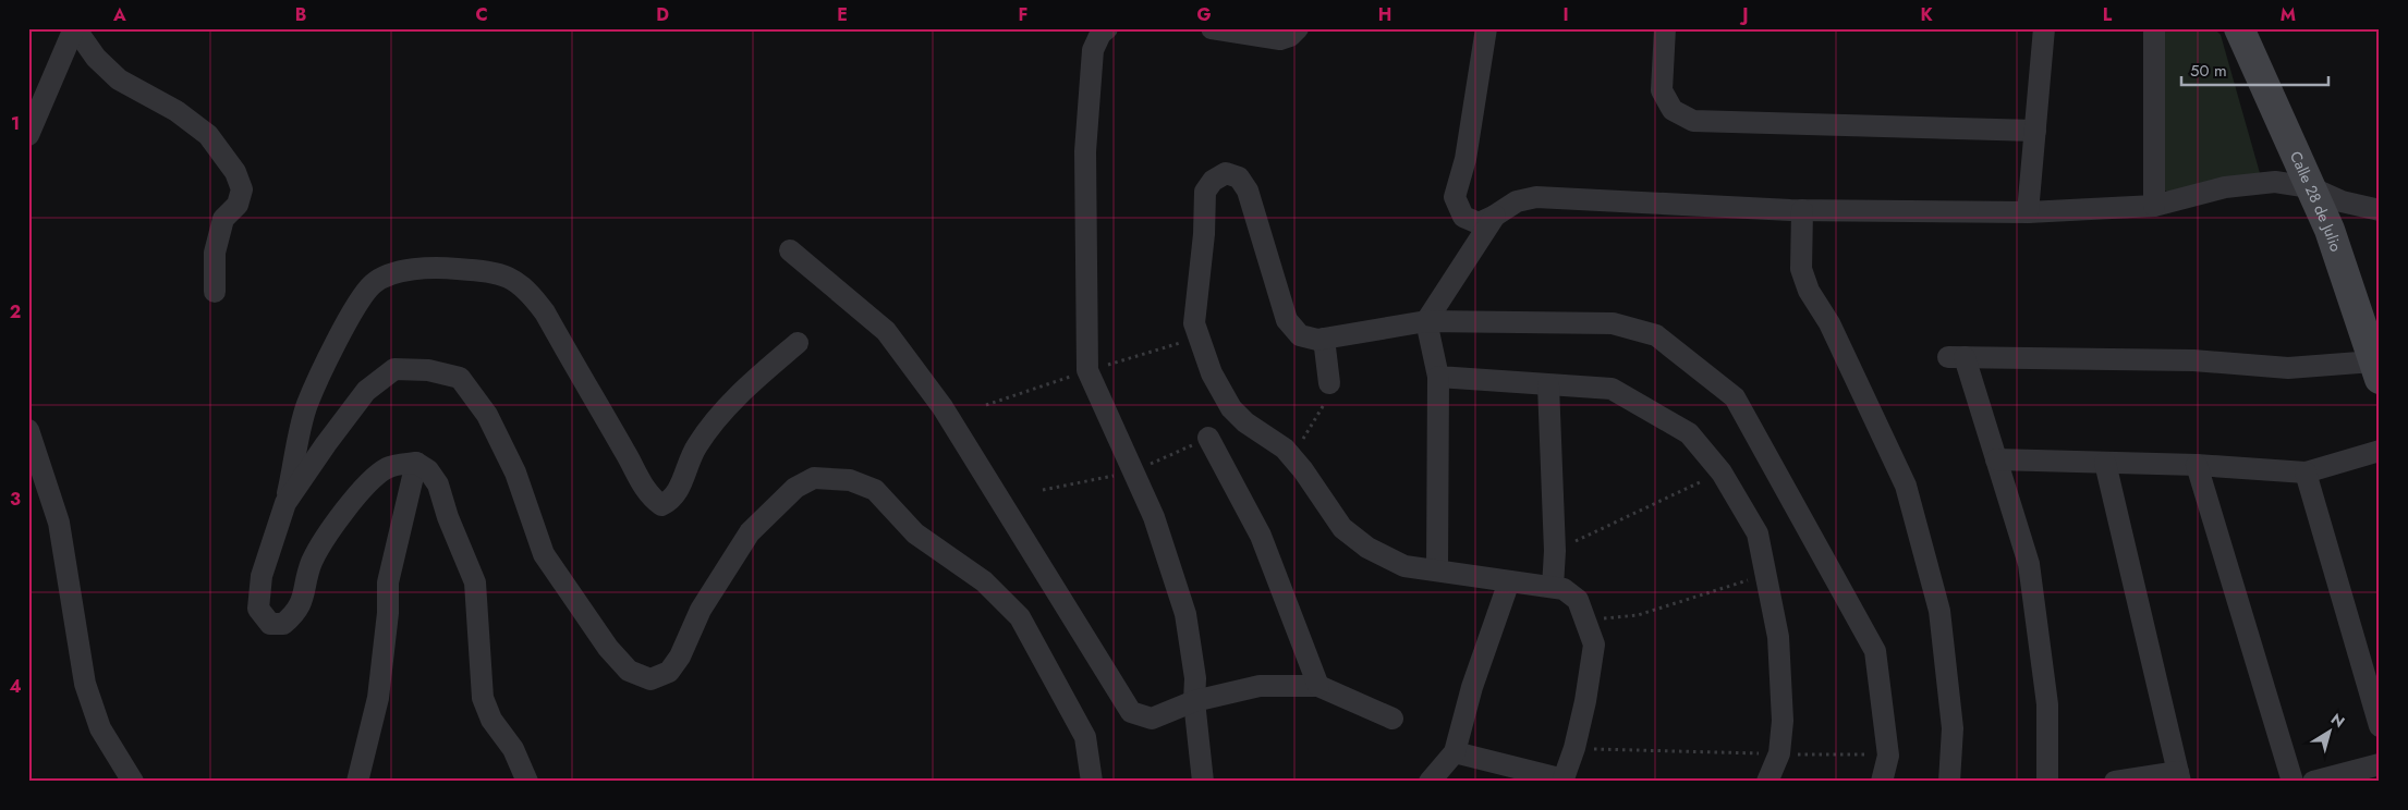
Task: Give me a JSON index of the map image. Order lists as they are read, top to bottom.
{
  "streets": {
    "street": ["Calle 28 de Julio"]
  },
  "scale_bar": "50 m",
  "north": "top right",
  "grid": {
    "columns": [
      "A",
      "B",
      "C",
      "D",
      "E",
      "F",
      "G",
      "H",
      "I",
      "J",
      "K",
      "L",
      "M"
    ],
    "rows": [
      "1",
      "2",
      "3",
      "4"
    ]
  }
}
